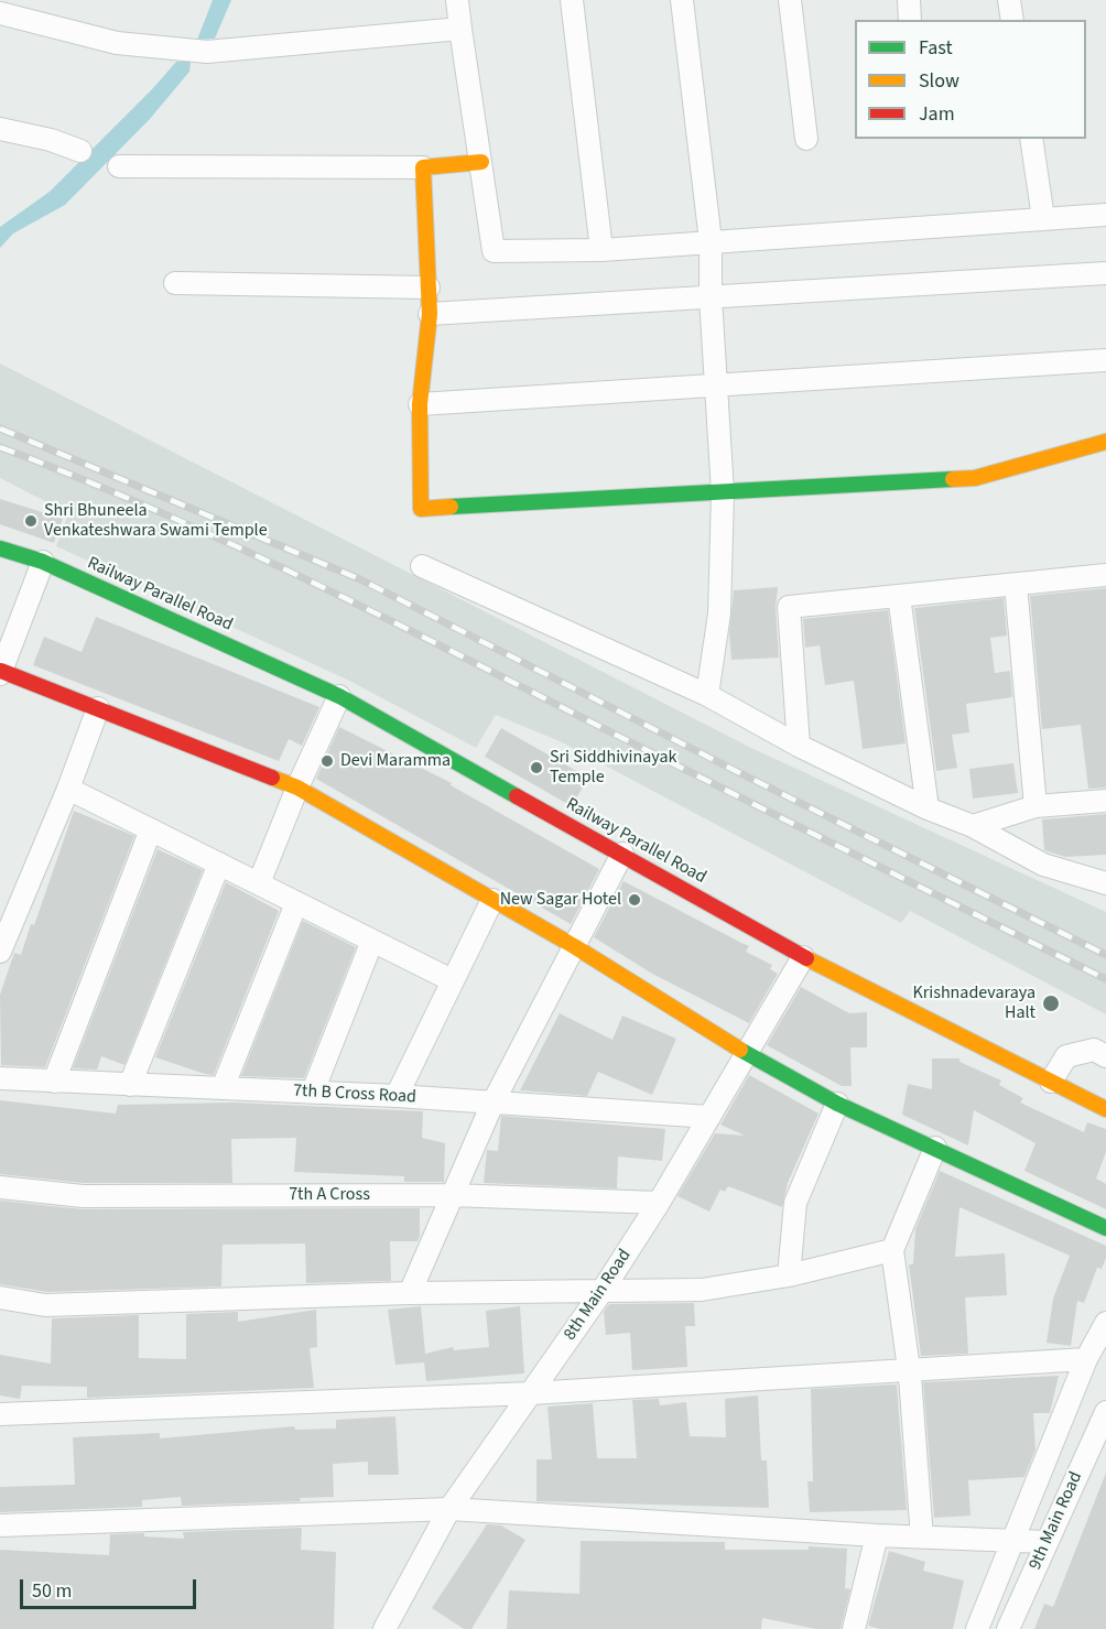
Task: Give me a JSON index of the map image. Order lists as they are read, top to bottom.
{
  "streets": {
    "street": [
      "Railway Parallel Road",
      "7th B Cross Road",
      "7th A Cross",
      "8th Main Road",
      "9th Main Road"
    ]
  },
  "crossings": [
    ["Railway Parallel Road", "8th Main Road"],
    ["7th B Cross Road", "8th Main Road"],
    ["7th A Cross", "8th Main Road"]
  ],
  "places": [
    "Shri Bhuneela Venkateshwara Swami Temple",
    "Devi Maramma",
    "Sri Siddhivinayak Temple",
    "New Sagar Hotel",
    "Krishnadevaraya Halt"
  ],
  "legend": ["Fast", "Slow", "Jam"],
  "scale_bar": "50 m"
}
